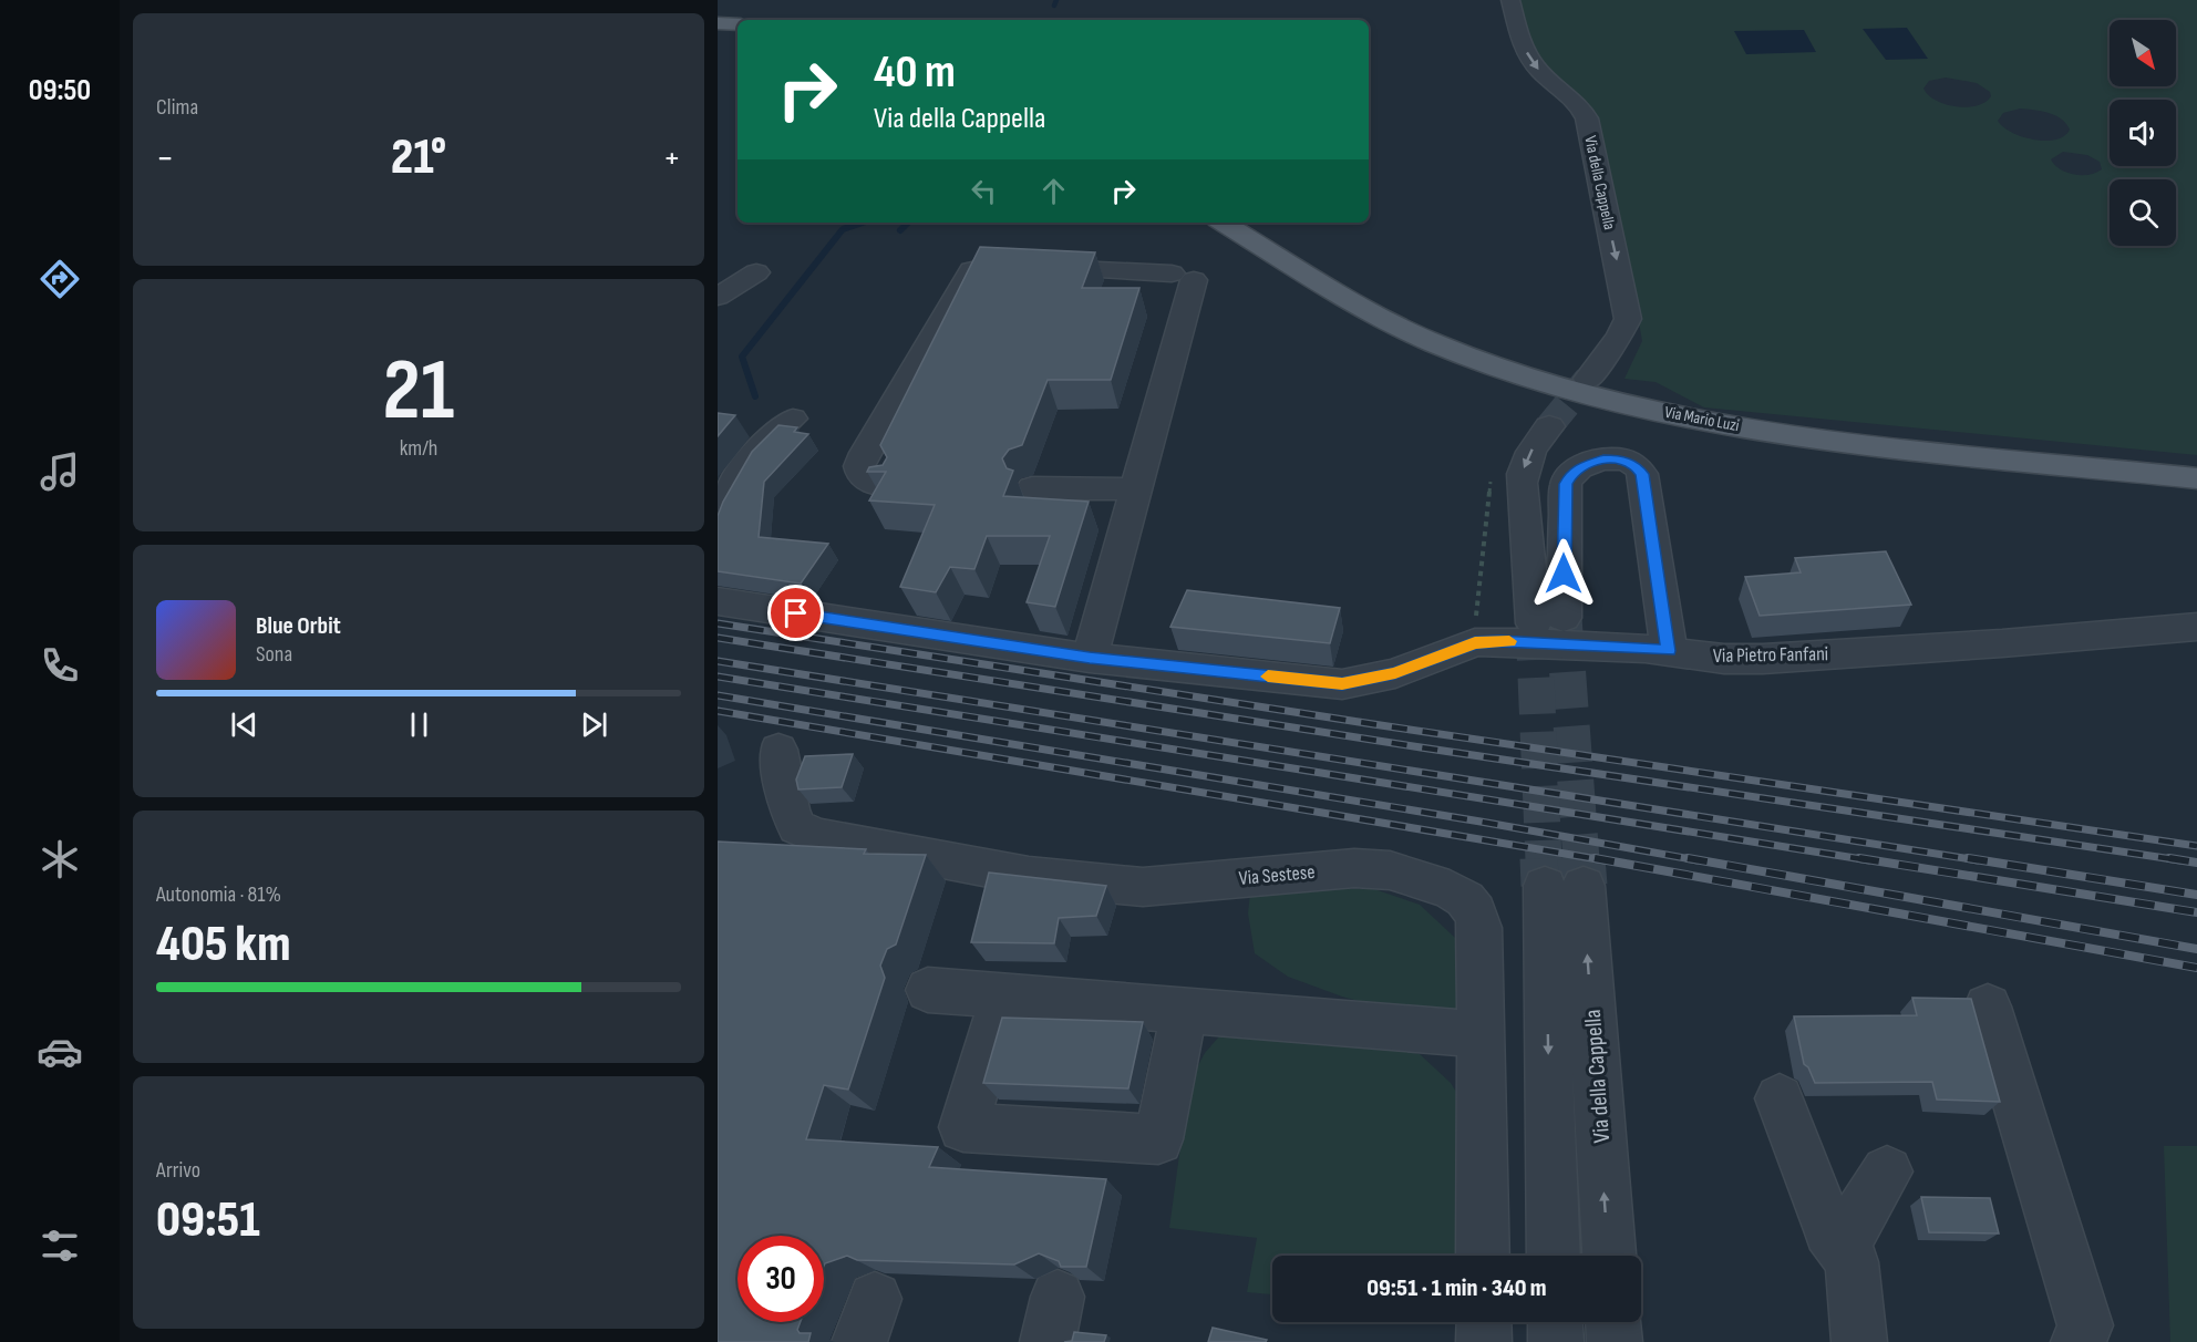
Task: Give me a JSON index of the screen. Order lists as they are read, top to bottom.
{
  "streets": {
    "main road": ["Via Mario Luzi"],
    "street": ["Via della Cappella", "Via Pietro Fanfani", "Via Sestese"]
  },
  "north": "bottom right",
  "page": {
    "tabs": "09:50",
    "tile": [
      "Clima",
      ["21", "km/h"],
      ["Autonomia · 81%", "405 km"],
      ["Arrivo", "09:51"]
    ],
    "turn": ["40 m", "Via della Cappella"],
    "heat": ["−", "21°", "+"],
    "song": ["Blue Orbit", "Sona"],
    "limit": "30",
    "trip": "09:51 · 1 min · 340 m"
  }
}
